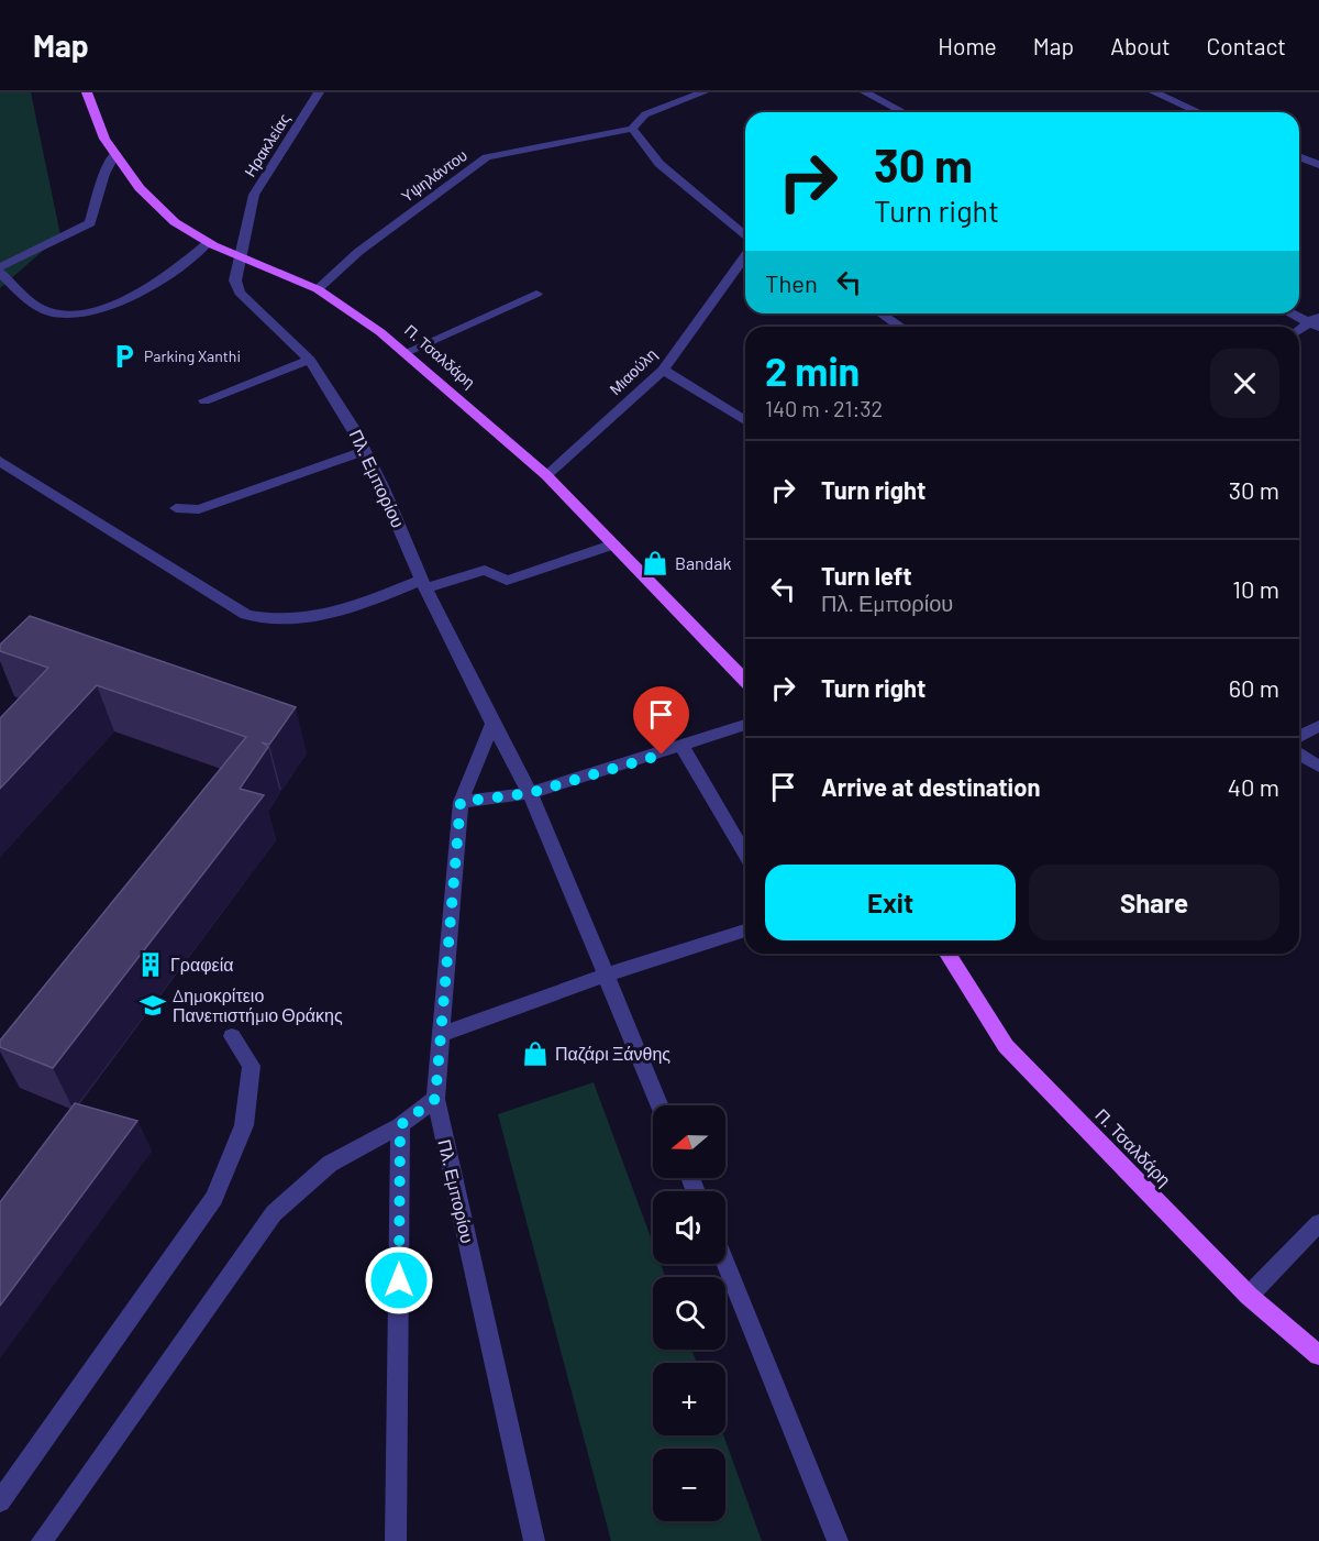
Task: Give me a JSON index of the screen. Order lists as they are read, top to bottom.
{
  "streets": {
    "main road": ["Π. Τσαλδάρη"],
    "street": [
      "Ηρακλείας",
      "Υψηλάντου",
      "Μιαούλη",
      "Πλ. Εμπορίου"
    ]
  },
  "crossings": [
    ["Ηρακλείας", "Π. Τσαλδάρη"],
    ["Ηρακλείας", "Πλ. Εμπορίου"],
    ["Υψηλάντου", "Π. Τσαλδάρη"],
    ["Π. Τσαλδάρη", "Μιαούλη"],
    ["Π. Τσαλδάρη", "Πλ. Εμπορίου"]
  ],
  "places": {
    "parking": ["Parking Xanthi"],
    "shop": ["Bandak", "Παζάρι Ξάνθης"],
    "building": ["Γραφεία"],
    "school or university": ["Δημοκρίτειο Πανεπιστήμιο Θράκης"]
  },
  "north": "left",
  "page": {
    "header": "Map",
    "nav": [
      "Home",
      "Map",
      "About",
      "Contact"
    ],
    "turn": ["30 m", "Turn right"],
    "then": "Then",
    "heading": ["2 min", "140 m · 21:32"],
    "list": [
      {
        "name": "Turn right",
        "value": "30 m"
      },
      {
        "name": "Turn left",
        "note": "Πλ. Εμπορίου",
        "value": "10 m"
      },
      {
        "name": "Turn right",
        "value": "60 m"
      },
      {
        "name": "Arrive at destination",
        "value": "40 m"
      }
    ],
    "buttons": ["Exit", "Share"],
    "map_buttons": ["+", "−"]
  }
}
